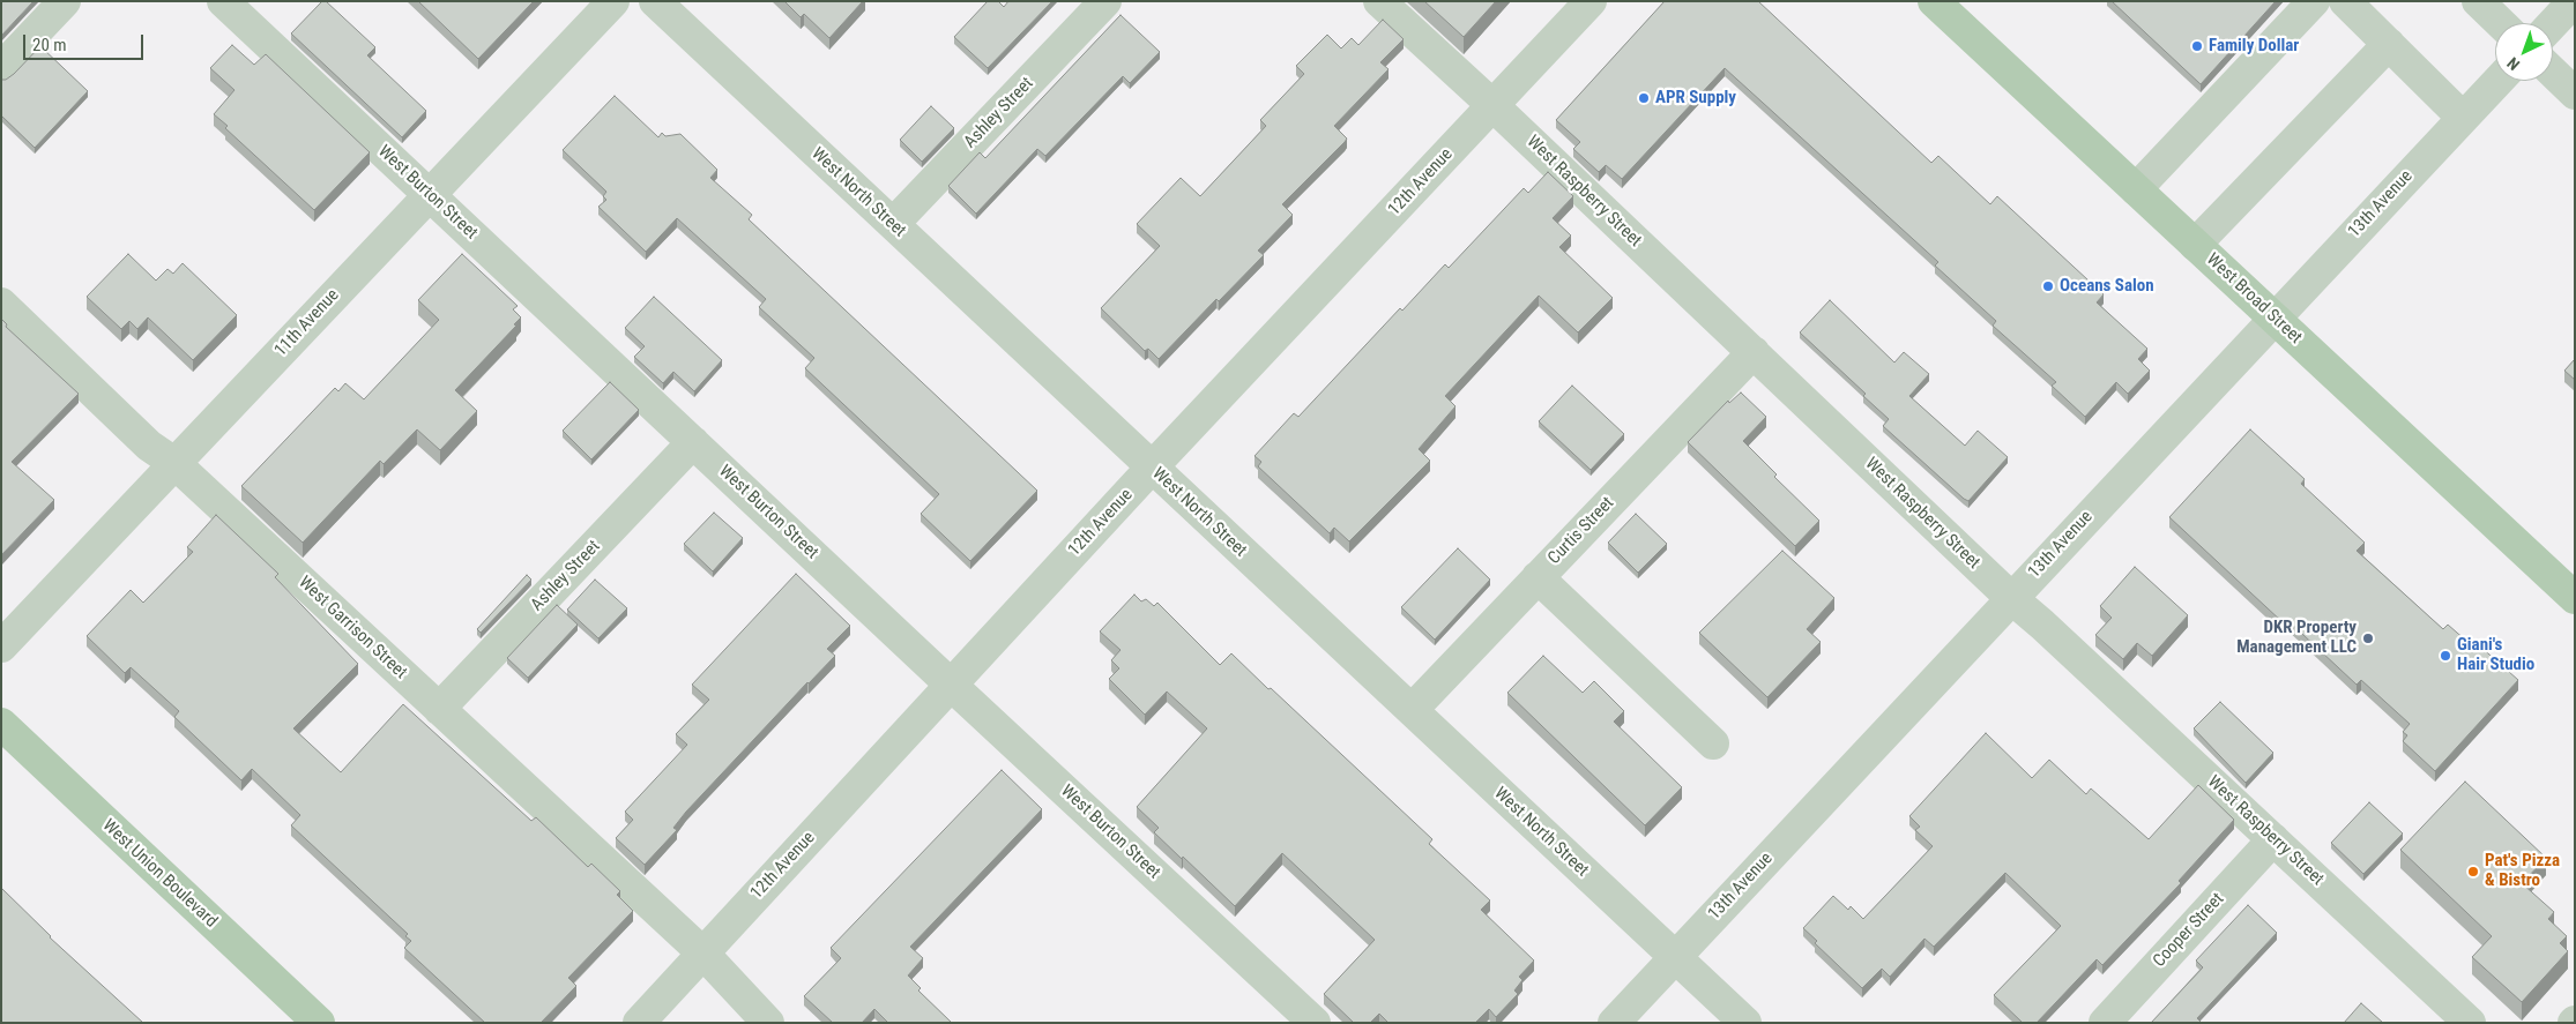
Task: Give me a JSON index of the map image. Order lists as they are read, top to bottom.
{
  "streets": {
    "main road": ["West Broad Street", "West Union Boulevard"],
    "street": [
      "Ashley Street",
      "12th Avenue",
      "West Raspberry Street",
      "West Burton Street",
      "West North Street",
      "13th Avenue",
      "11th Avenue",
      "Curtis Street",
      "West Garrison Street",
      "Cooper Street"
    ]
  },
  "crossings": [
    ["Ashley Street", "West Burton Street"],
    ["Ashley Street", "West North Street"],
    ["Ashley Street", "West Garrison Street"],
    ["12th Avenue", "West Raspberry Street"],
    ["12th Avenue", "West Burton Street"],
    ["12th Avenue", "West North Street"],
    ["12th Avenue", "West Garrison Street"],
    ["West Raspberry Street", "13th Avenue"],
    ["West Raspberry Street", "Curtis Street"],
    ["West Raspberry Street", "Cooper Street"],
    ["West Burton Street", "11th Avenue"],
    ["West North Street", "13th Avenue"],
    ["West North Street", "Curtis Street"],
    ["13th Avenue", "West Broad Street"],
    ["11th Avenue", "West Garrison Street"]
  ],
  "places": [
    "Family Dollar",
    "APR Supply",
    "Oceans Salon",
    "DKR Property Management LLC",
    "Giani's Hair Studio",
    "Pat's Pizza & Bistro"
  ],
  "scale_bar": "20 m",
  "north": "bottom left"
}
